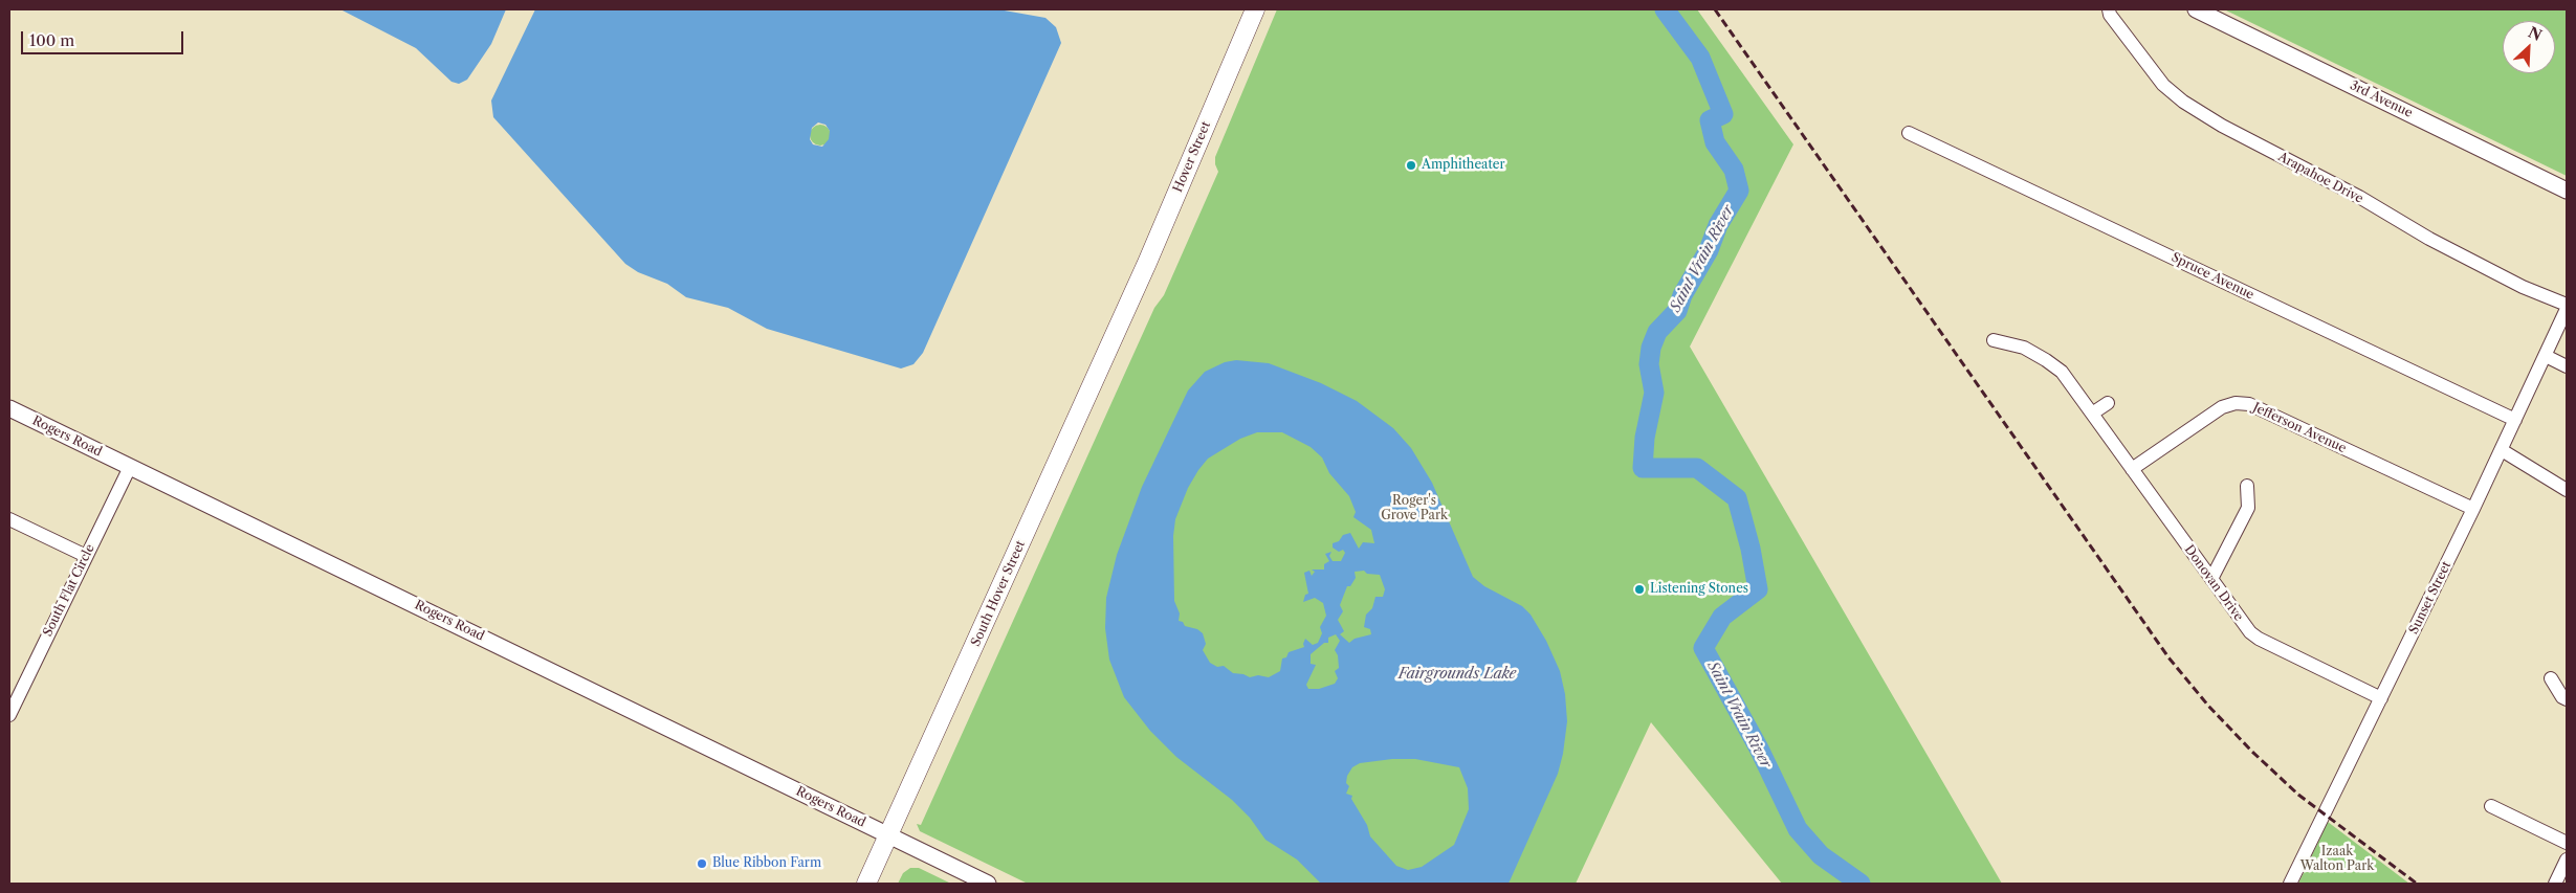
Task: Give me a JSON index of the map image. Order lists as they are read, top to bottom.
{
  "streets": {
    "main road": ["Hover Street", "South Hover Street"],
    "street": [
      "3rd Avenue",
      "Arapahoe Drive",
      "Spruce Avenue",
      "Jefferson Avenue",
      "Rogers Road",
      "Donovan Drive",
      "South Flat Circle",
      "Sunset Street"
    ]
  },
  "crossings": [
    ["Hover Street", "South Hover Street"],
    ["Spruce Avenue", "Sunset Street"],
    ["Jefferson Avenue", "Donovan Drive"],
    ["Jefferson Avenue", "Sunset Street"],
    ["Rogers Road", "South Flat Circle"],
    ["Rogers Road", "South Hover Street"],
    ["Donovan Drive", "Sunset Street"]
  ],
  "water": ["Saint Vrain River", "Fairgrounds Lake"],
  "parks": ["Roger's Grove Park", "Izaak Walton Park"],
  "places": ["Amphitheater", "Listening Stones", "Blue Ribbon Farm"],
  "scale_bar": "100 m",
  "north": "top right"
}
